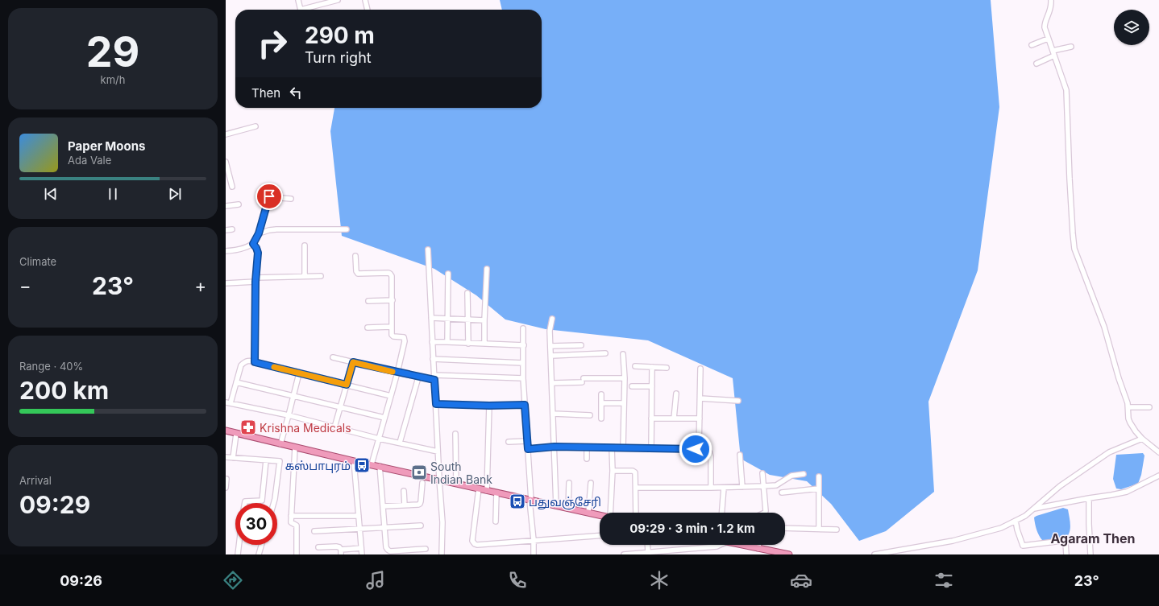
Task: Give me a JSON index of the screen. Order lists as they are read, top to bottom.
{
  "districts": ["Agaram Then"],
  "places": {
    "pharmacy": ["Krishna Medicals"],
    "bus stop": ["கஸ்பாபுரம்", "பதுவஞ்சேரி"],
    "bank": ["South Indian Bank"]
  },
  "page": {
    "tile": [
      ["29", "km/h"],
      "Climate",
      ["Range · 40%", "200 km"],
      ["Arrival", "09:29"]
    ],
    "turn": ["290 m", "Turn right"],
    "then": "Then",
    "song": ["Paper Moons", "Ada Vale"],
    "heat": ["−", "23°", "+"],
    "limit": "30",
    "trip": "09:29 · 3 min · 1.2 km",
    "tabs": ["09:26", "23°"]
  }
}
